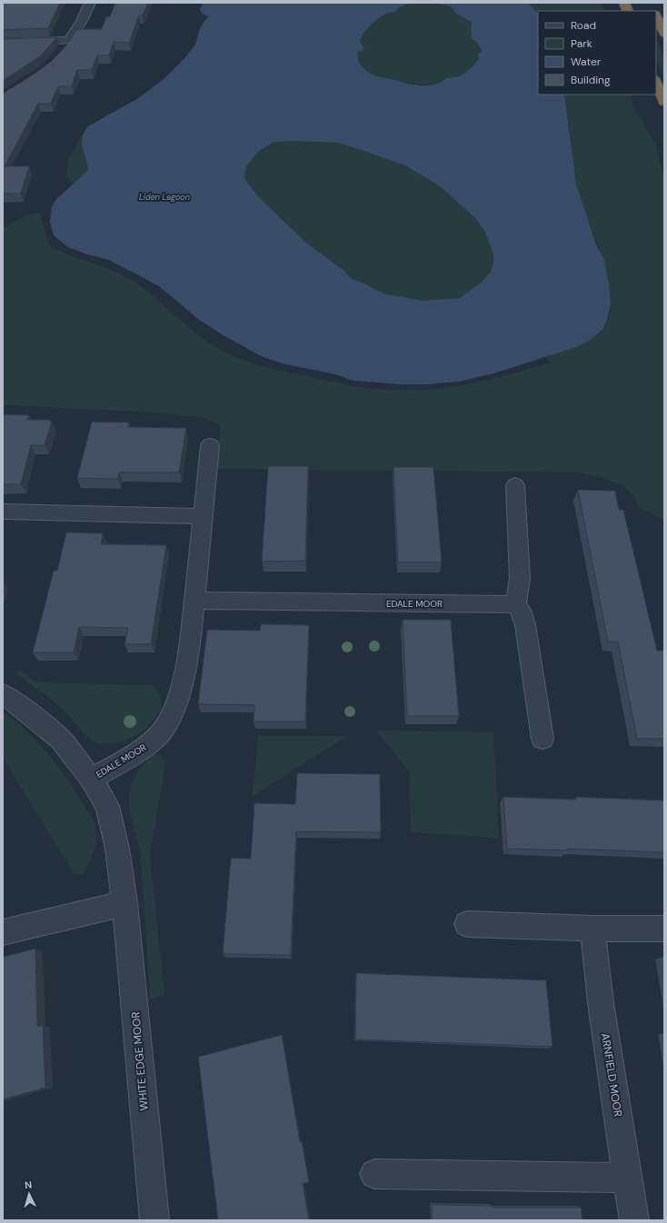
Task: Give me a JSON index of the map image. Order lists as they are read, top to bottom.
{
  "streets": {
    "street": ["EDALE MOOR", "WHITE EDGE MOOR", "ARNFIELD MOOR"]
  },
  "crossings": [
    ["EDALE MOOR", "WHITE EDGE MOOR"]
  ],
  "water": ["Liden Lagoon"],
  "legend": [
    "Road",
    "Park",
    "Water",
    "Building"
  ],
  "north": "top"
}
